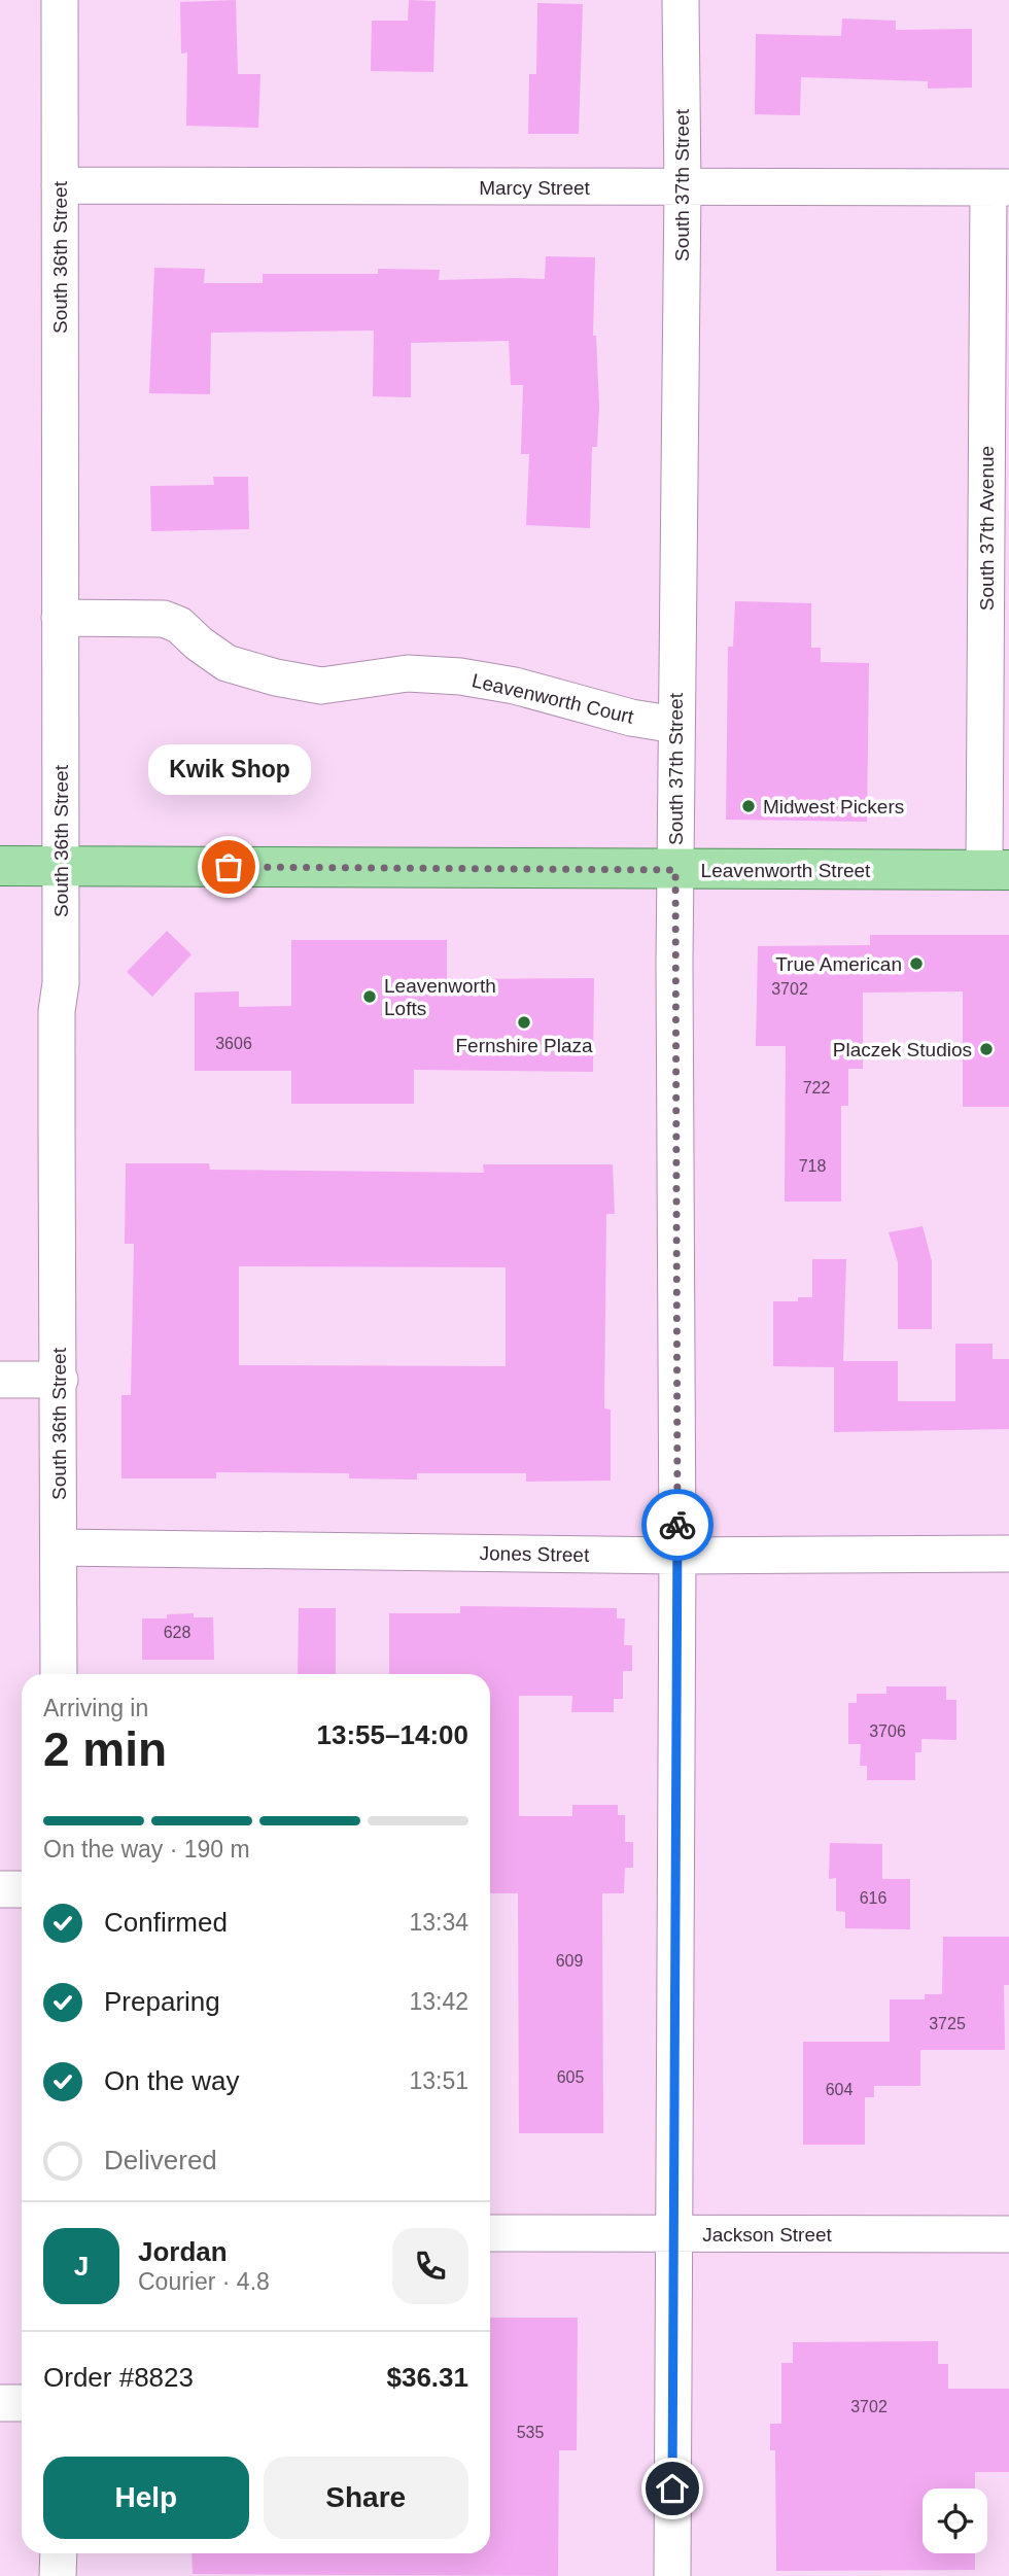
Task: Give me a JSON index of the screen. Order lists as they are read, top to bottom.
{
  "streets": {
    "main road": ["Leavenworth Street"],
    "street": [
      "South 37th Street",
      "Marcy Street",
      "South 36th Street",
      "South 37th Avenue",
      "Leavenworth Court",
      "Jones Street",
      "Jackson Street"
    ]
  },
  "crossings": [
    ["South 37th Street", "Marcy Street"],
    ["South 37th Street", "Leavenworth Court"],
    ["South 37th Street", "Leavenworth Street"],
    ["South 37th Street", "Jones Street"],
    ["South 37th Street", "Jackson Street"],
    ["Marcy Street", "South 36th Street"],
    ["Marcy Street", "South 37th Avenue"],
    ["South 36th Street", "Leavenworth Court"],
    ["South 36th Street", "Leavenworth Street"],
    ["South 36th Street", "Jones Street"],
    ["South 37th Avenue", "Leavenworth Street"]
  ],
  "places": [
    "Midwest Pickers",
    "Kwik Shop",
    "True American",
    "Leavenworth Lofts",
    "Fernshire Plaza",
    "Placzek Studios"
  ],
  "house_numbers": [
    "3702",
    "3606",
    "722",
    "718",
    "628",
    "3706",
    "616",
    "609",
    "3725",
    "605",
    "604",
    "3702",
    "535"
  ],
  "page": {
    "bubble": "Kwik Shop",
    "heading": ["2 min", "Arriving in", "13:55–14:00"],
    "panel": [
      "Jordan",
      "Courier · 4.8",
      "Order #8823",
      "$36.31"
    ],
    "bar": "On the way · 190 m",
    "list": [
      ["Confirmed", "13:34"],
      ["Preparing", "13:42"],
      ["On the way", "13:51"],
      "Delivered"
    ],
    "round": "J",
    "buttons": ["Help", "Share"]
  }
}
